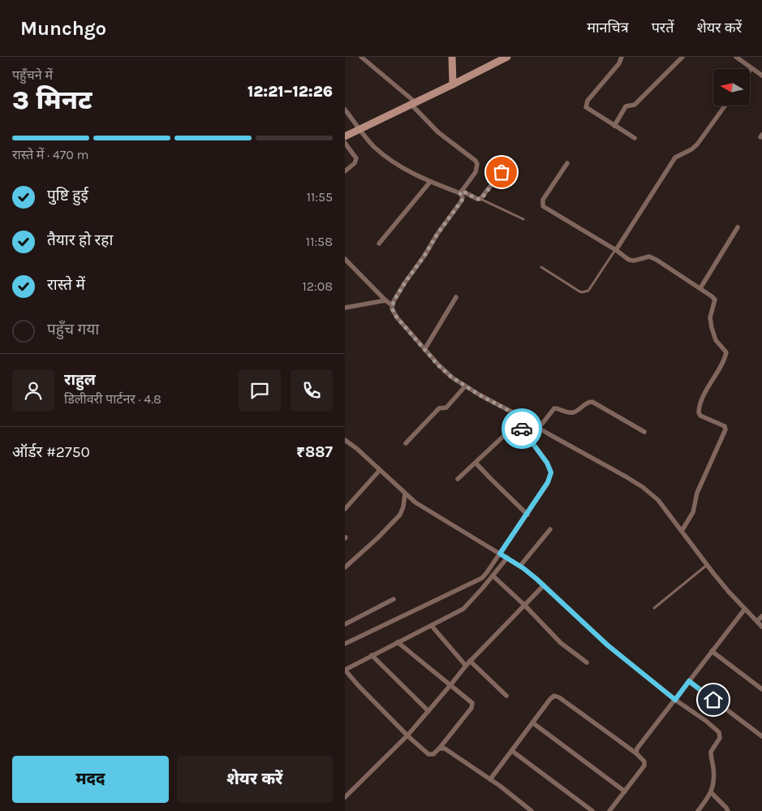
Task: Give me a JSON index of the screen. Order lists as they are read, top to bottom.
{
  "north": "left",
  "page": {
    "header": "Munchgo",
    "nav": ["मानचित्र", "परतें", "शेयर करें"],
    "heading": ["3 मिनट", "पहुँचने में", "12:21–12:26"],
    "panel": [
      "राहुल",
      "डिलीवरी पार्टनर · 4.8",
      "ऑर्डर #2750",
      "₹887"
    ],
    "bar": "रास्ते में · 470 m",
    "list": [
      ["पुष्टि हुई", "11:55"],
      ["तैयार हो रहा", "11:58"],
      ["रास्ते में", "12:08"],
      "पहुँच गया"
    ],
    "buttons": ["मदद", "शेयर करें"]
  }
}
